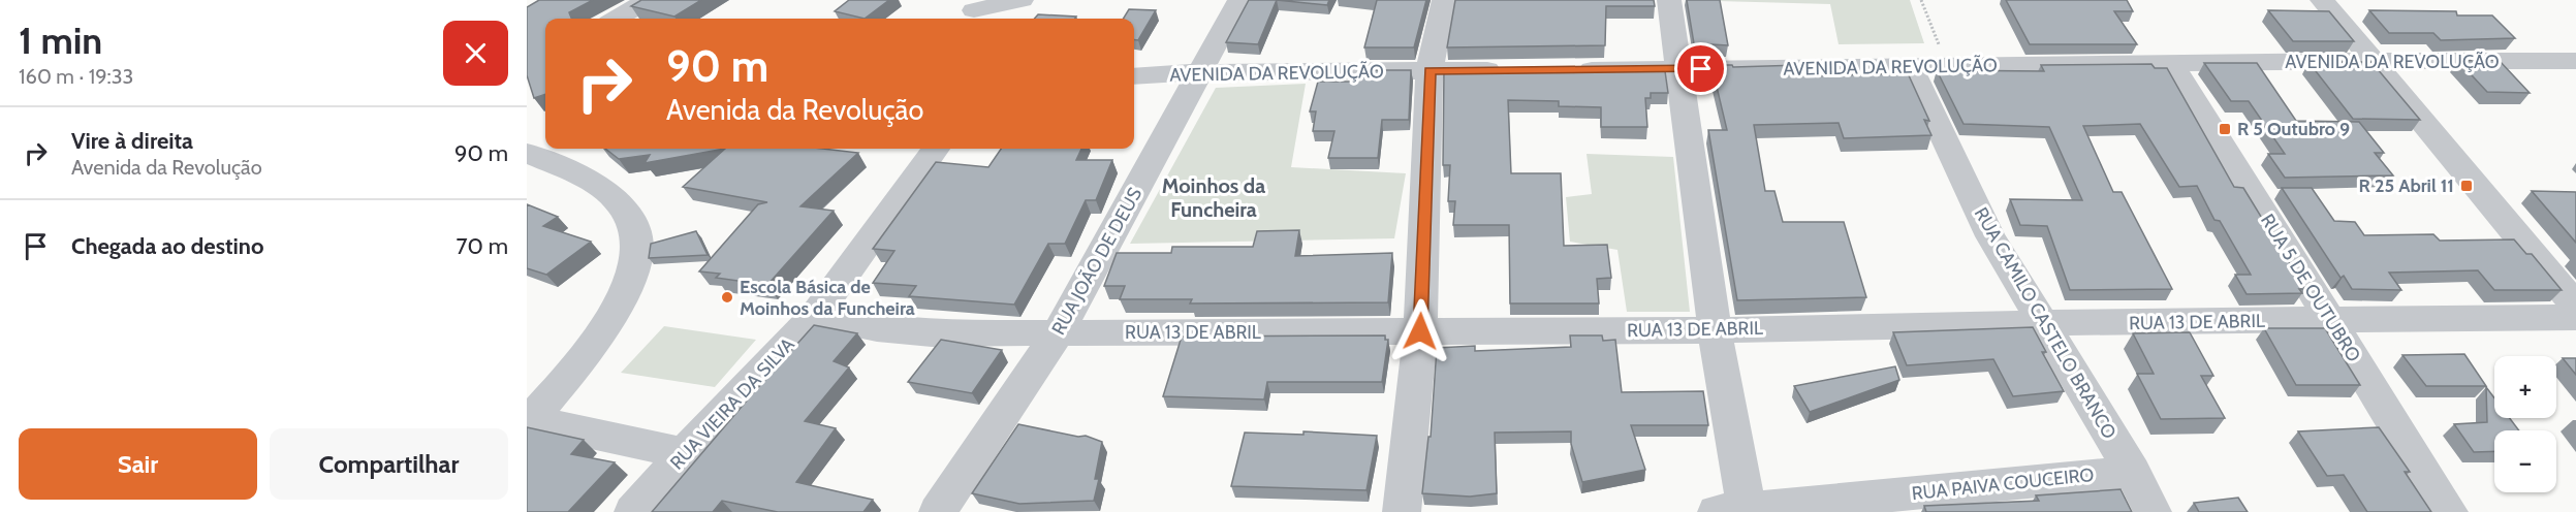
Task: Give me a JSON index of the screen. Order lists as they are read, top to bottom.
{
  "streets": {
    "street": [
      "AVENIDA DA REVOLUÇÃO",
      "RUA JOÃO DE DEUS",
      "RUA 5 DE OUTUBRO",
      "RUA 13 DE ABRIL",
      "RUA CAMILO CASTELO BRANCO",
      "RUA VIEIRA DA SILVA",
      "RUA PAIVA COUCEIRO"
    ]
  },
  "crossings": [
    ["AVENIDA DA REVOLUÇÃO", "RUA JOÃO DE DEUS"],
    ["AVENIDA DA REVOLUÇÃO", "RUA 5 DE OUTUBRO"],
    ["AVENIDA DA REVOLUÇÃO", "RUA CAMILO CASTELO BRANCO"],
    ["RUA JOÃO DE DEUS", "RUA 13 DE ABRIL"],
    ["RUA 5 DE OUTUBRO", "RUA 13 DE ABRIL"],
    ["RUA 13 DE ABRIL", "RUA CAMILO CASTELO BRANCO"],
    ["RUA 13 DE ABRIL", "RUA VIEIRA DA SILVA"],
    ["RUA CAMILO CASTELO BRANCO", "RUA PAIVA COUCEIRO"]
  ],
  "districts": ["Moinhos da Funcheira"],
  "places": {
    "transit": ["R 5 Outubro 9", "R 25 Abril 11"],
    "other": ["Escola Básica de Moinhos da Funcheira"]
  },
  "page": {
    "heading": ["1 min", "160 m · 19:33"],
    "turn": ["90 m", "Avenida da Revolução"],
    "list": [
      {
        "name": "Vire à direita",
        "note": "Avenida da Revolução",
        "value": "90 m"
      },
      {
        "name": "Chegada ao destino",
        "value": "70 m"
      }
    ],
    "map_buttons": ["+", "−"],
    "buttons": ["Sair", "Compartilhar"]
  }
}
